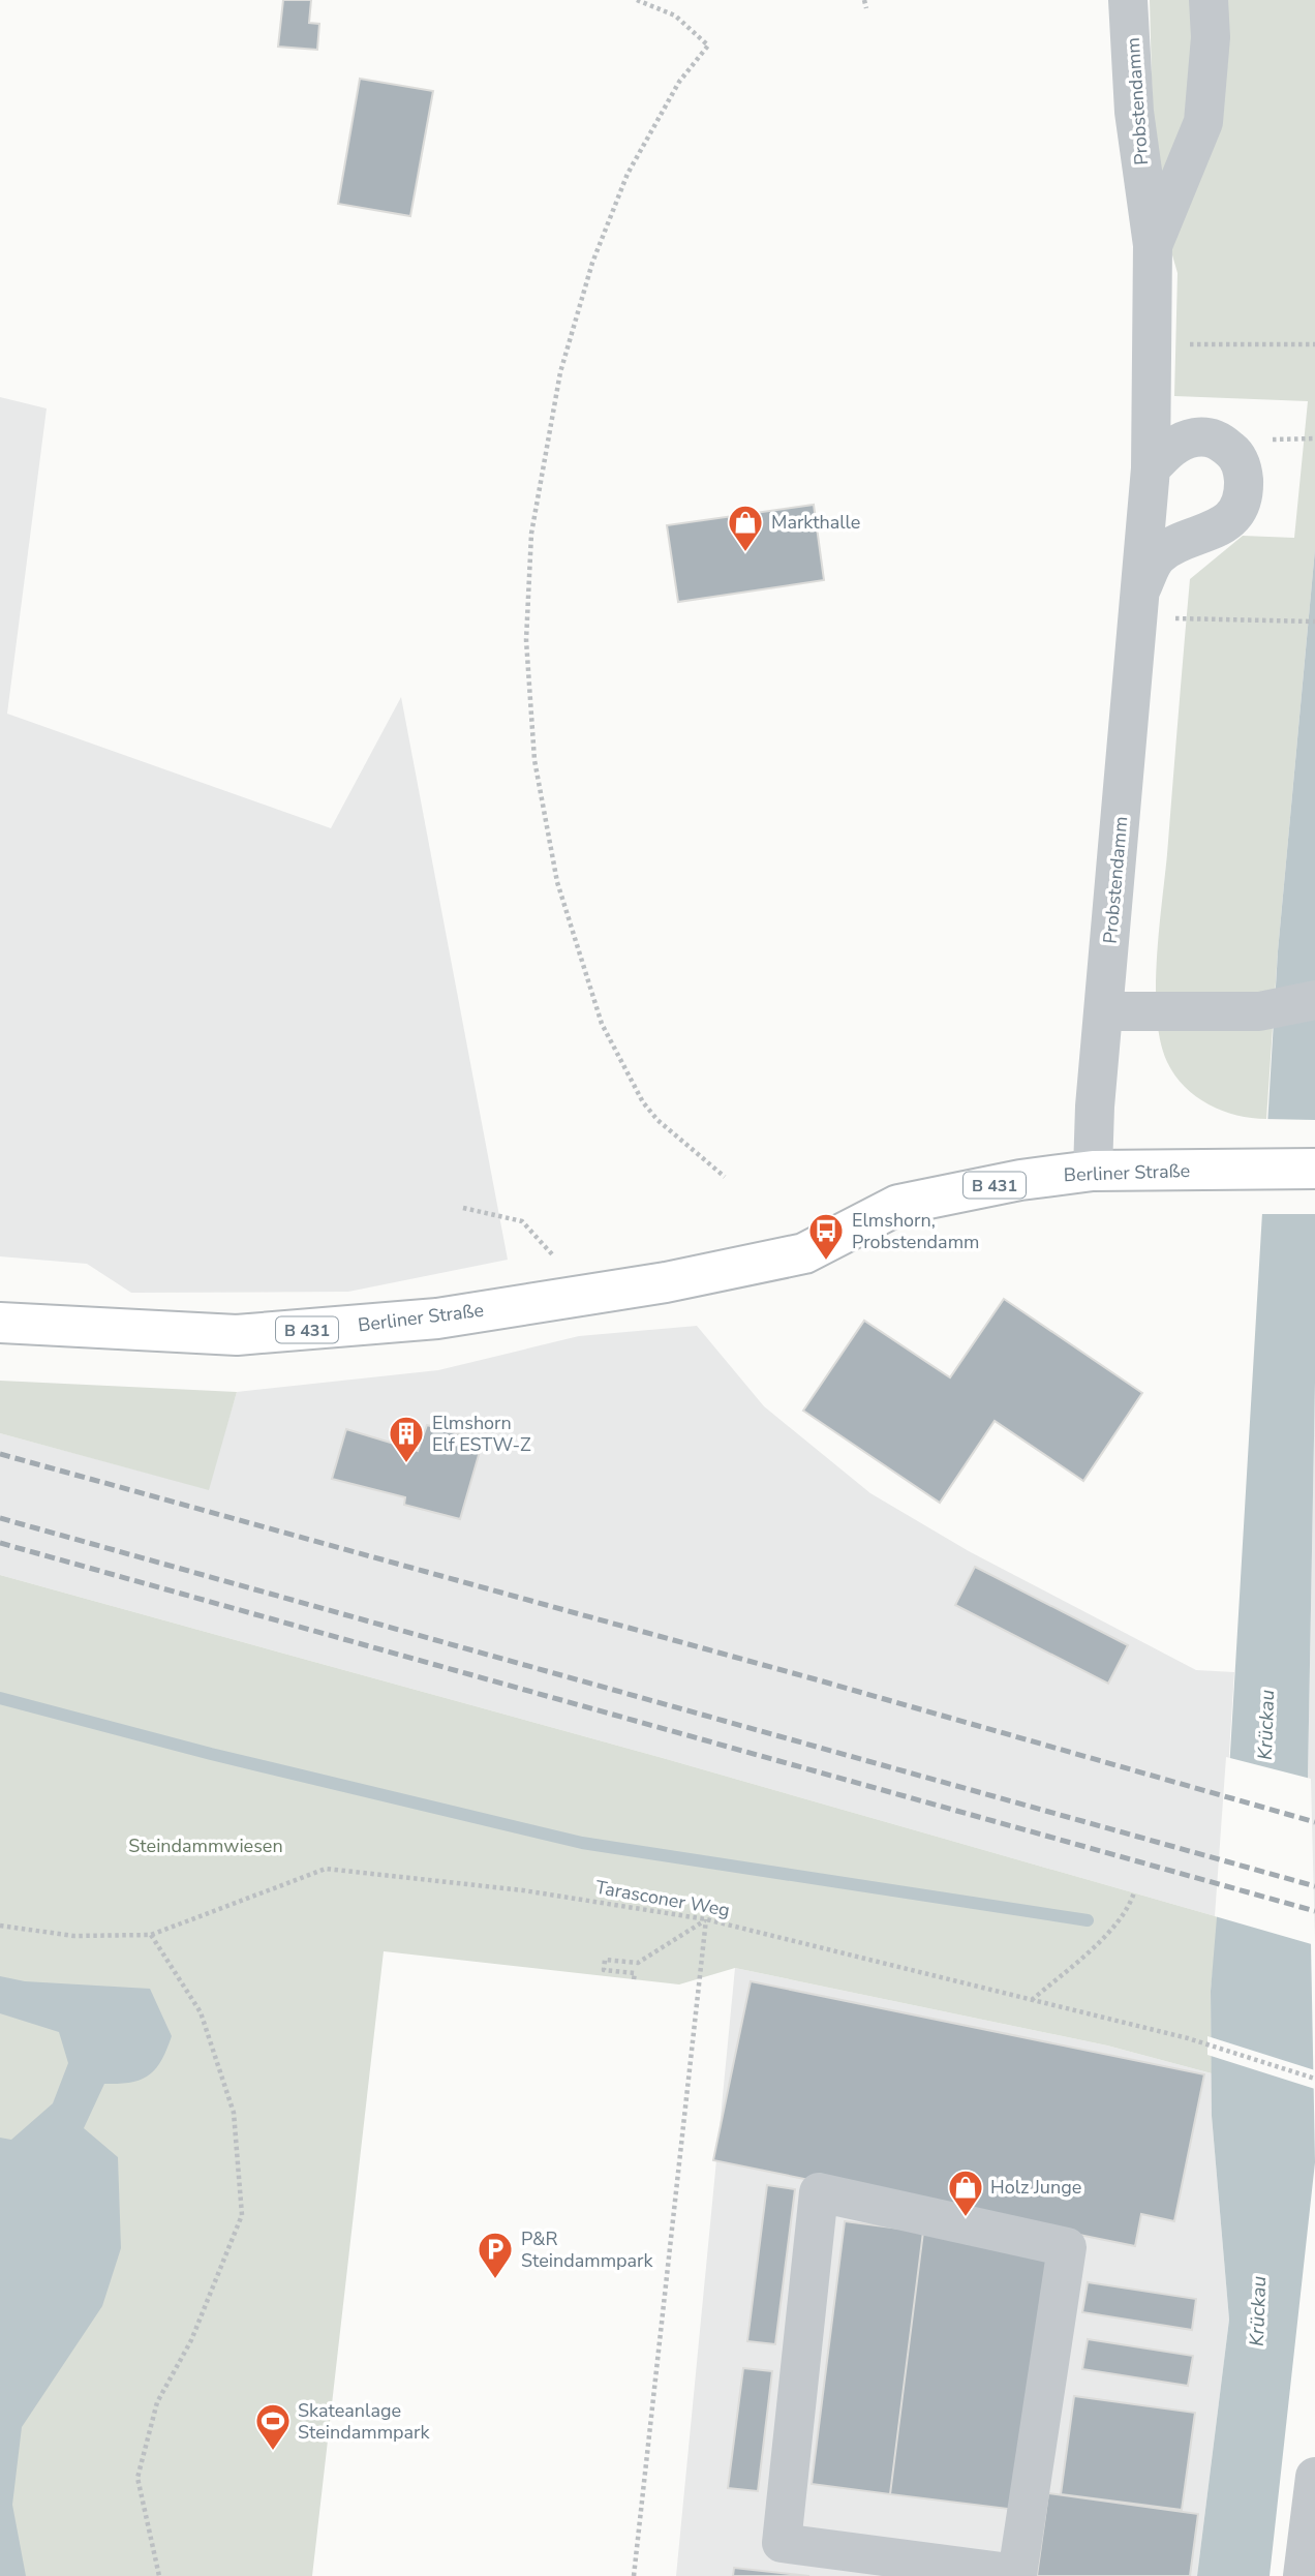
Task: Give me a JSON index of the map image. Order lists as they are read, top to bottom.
{
  "streets": {
    "main road": ["Berliner Straße", "B 431"],
    "street": ["Probstendamm"],
    "path": ["Tarasconer Weg"]
  },
  "crossings": [
    ["Probstendamm", "Berliner Straße"]
  ],
  "water": ["Krückau"],
  "parks": ["Steindammwiesen"],
  "places": {
    "shop": ["Markthalle", "Holz Junge"],
    "bus stop": ["Elmshorn, Probstendamm"],
    "building": ["Elmshorn Elf ESTW-Z"],
    "parking": ["P&R Steindammpark"],
    "sports": ["Skateanlage Steindammpark"]
  }
}
